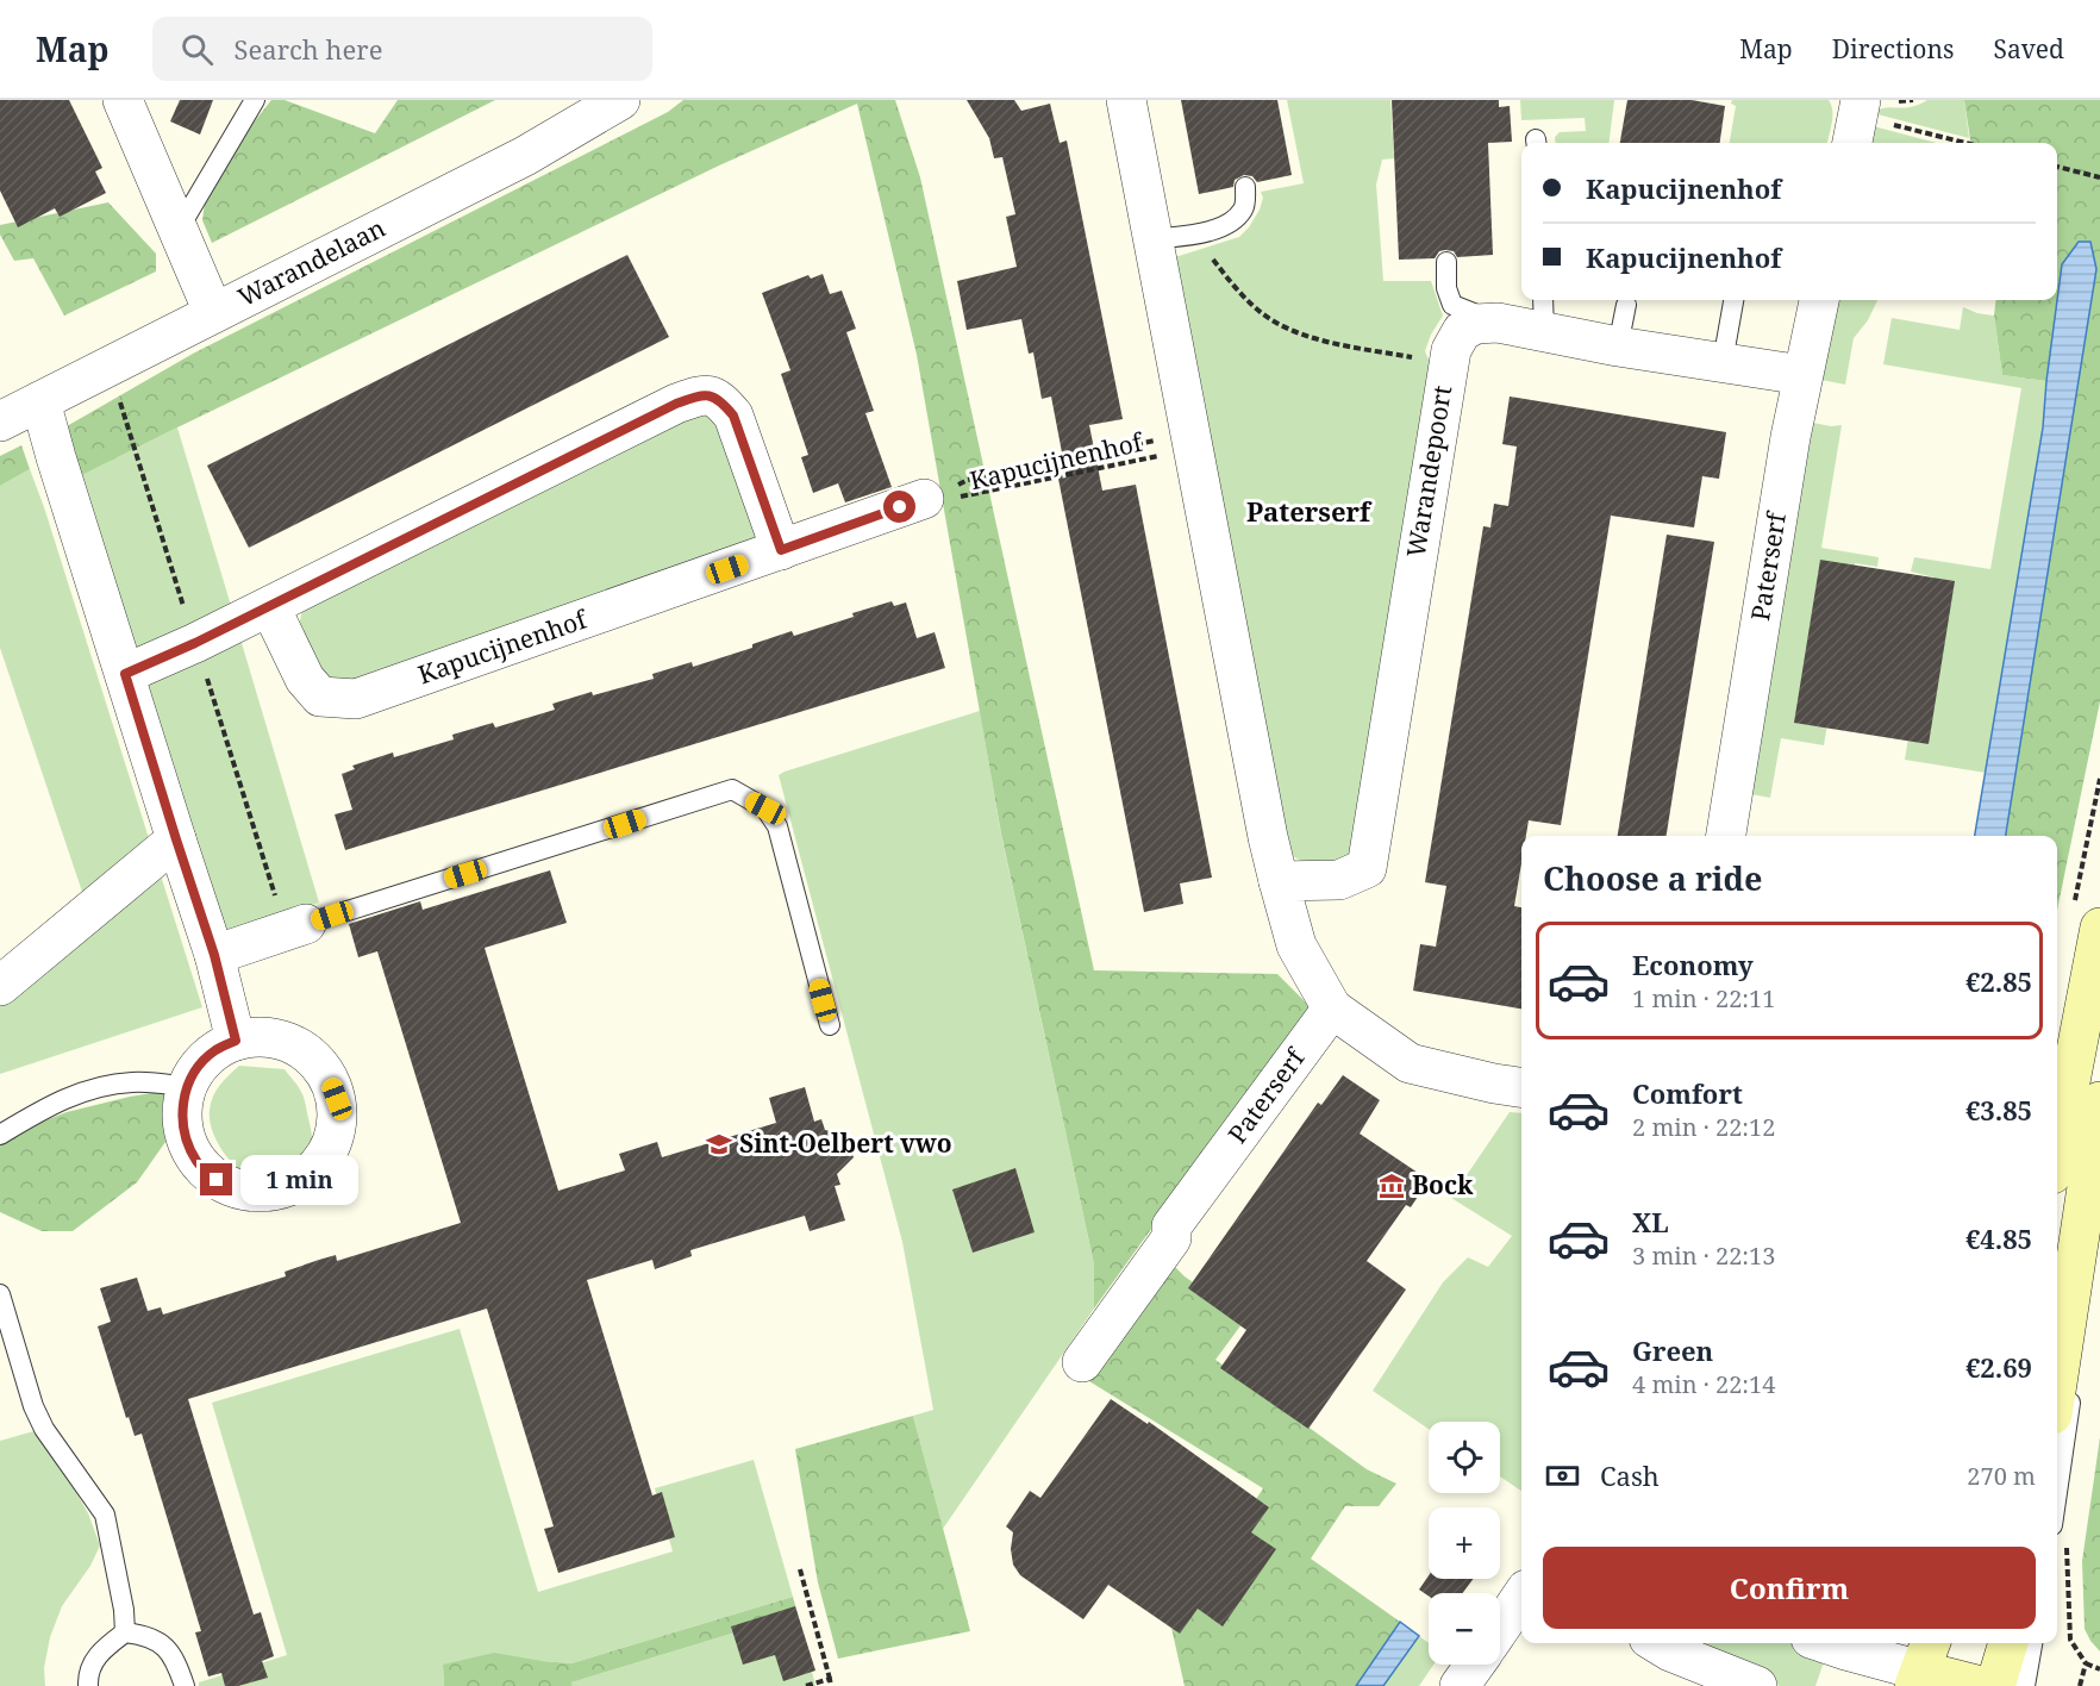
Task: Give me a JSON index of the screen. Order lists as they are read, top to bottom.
{
  "streets": {
    "street": [
      "Warandelaan",
      "Kapucijnenhof",
      "Warandepoort",
      "Paterserf"
    ]
  },
  "crossings": [
    ["Warandepoort", "Paterserf"]
  ],
  "districts": ["Paterserf"],
  "places": {
    "school or university": ["Sint-Oelbert vwo"],
    "museum": ["Bock"]
  },
  "page": {
    "header": "Map",
    "search": "Search here",
    "nav": ["Map", "Directions", "Saved"],
    "banner": ["Kapucijnenhof", "Kapucijnenhof"],
    "heading": "Choose a ride",
    "list": [
      {
        "name": "Economy",
        "note": "1 min · 22:11",
        "value": "€2.85"
      },
      {
        "name": "Comfort",
        "note": "2 min · 22:12",
        "value": "€3.85"
      },
      {
        "name": "XL",
        "note": "3 min · 22:13",
        "value": "€4.85"
      },
      {
        "name": "Green",
        "note": "4 min · 22:14",
        "value": "€2.69"
      }
    ],
    "bubble": "1 min",
    "map_buttons": ["+", "−"],
    "pay": ["Cash", "270 m"],
    "buttons": "Confirm"
  }
}
